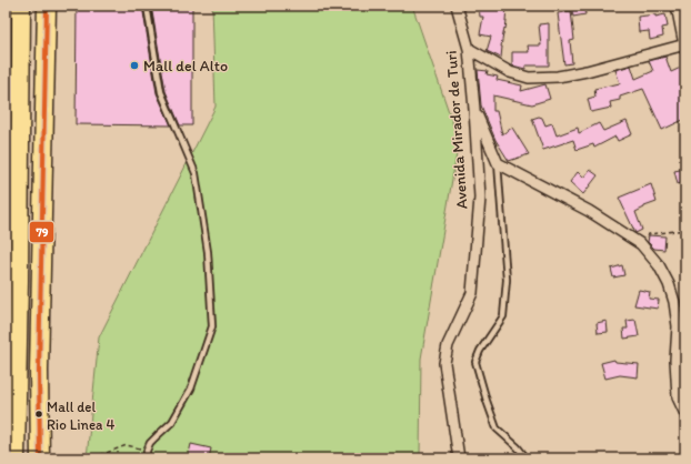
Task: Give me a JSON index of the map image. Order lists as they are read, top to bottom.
{
  "streets": {
    "street": ["Avenida Mirador de Turi"]
  },
  "places": ["Mall del Alto", "Mall del Rio Linea 4"],
  "lines": ["transit line 79"]
}
